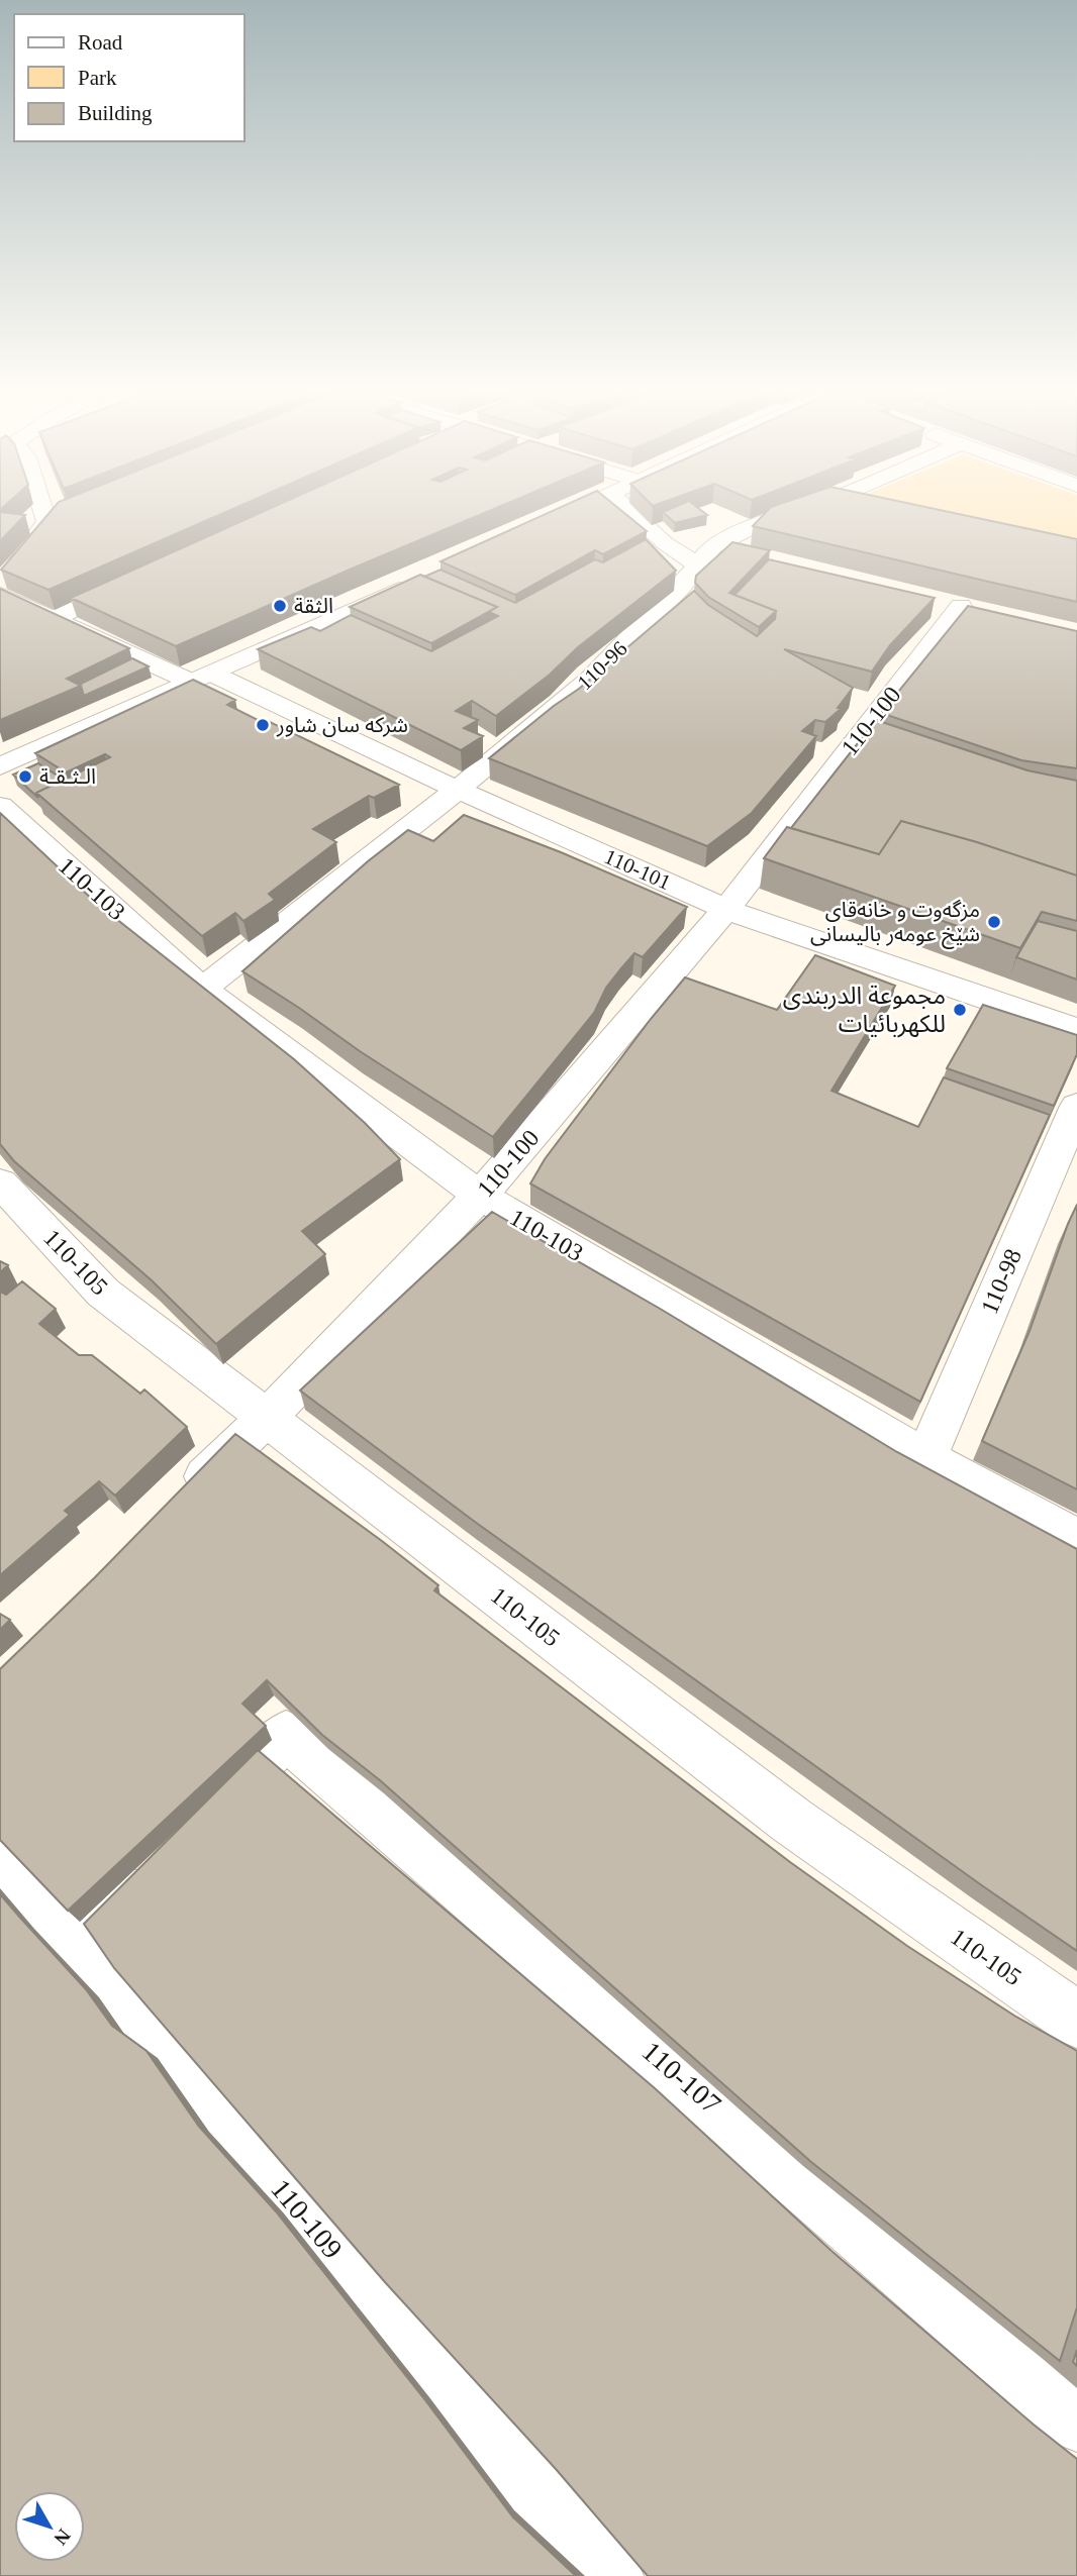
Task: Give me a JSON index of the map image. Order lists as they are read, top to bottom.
{
  "streets": {
    "street": [
      "110-96",
      "110-100",
      "110-101",
      "110-103",
      "110-105",
      "110-98",
      "110-107",
      "110-109"
    ]
  },
  "crossings": [
    ["110-96", "110-101"],
    ["110-96", "110-103"],
    ["110-100", "110-101"],
    ["110-100", "110-103"],
    ["110-100", "110-105"],
    ["110-103", "110-98"],
    ["110-107", "110-109"]
  ],
  "places": [
    "الثقة",
    "شرکە سان شاور",
    "الـثـقـة",
    "مزگەوت و خانەقای شێخ عومەر بالیسانی",
    "مجموعة الدربندی للكهربائیات"
  ],
  "legend": ["Road", "Park", "Building"],
  "north": "bottom right"
}
